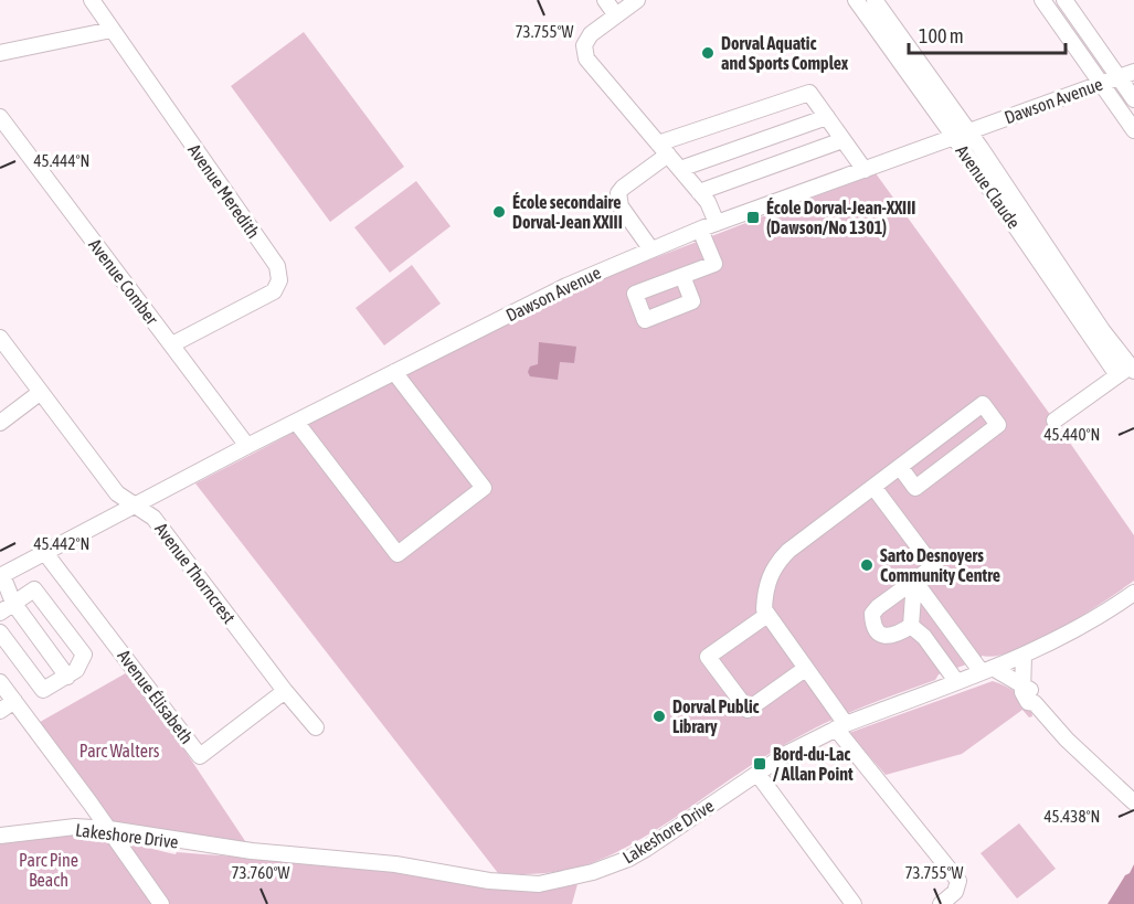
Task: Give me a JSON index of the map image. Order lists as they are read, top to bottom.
{
  "streets": {
    "street": [
      "Dawson Avenue",
      "Avenue Claude",
      "Avenue Meredith",
      "Avenue Comber",
      "Avenue Thorncrest",
      "Avenue Élisabeth",
      "Lakeshore Drive"
    ]
  },
  "crossings": [
    ["Dawson Avenue", "Avenue Claude"],
    ["Dawson Avenue", "Avenue Comber"],
    ["Dawson Avenue", "Avenue Thorncrest"],
    ["Dawson Avenue", "Avenue Élisabeth"],
    ["Avenue Meredith", "Avenue Comber"],
    ["Avenue Thorncrest", "Avenue Élisabeth"]
  ],
  "parks": ["Parc Walters", "Parc Pine Beach"],
  "places": {
    "other": [
      "Dorval Aquatic and Sports Complex",
      "École secondaire Dorval-Jean XXIII",
      "Sarto Desnoyers Community Centre",
      "Dorval Public Library"
    ],
    "transit": ["École Dorval-Jean-XXIII (Dawson/No 1301)", "Bord-du-Lac / Allan Point"]
  },
  "scale_bar": "100 m",
  "coordinates": [
    "73.755°W",
    "45.444°N",
    "45.440°N",
    "45.442°N",
    "45.438°N",
    "73.760°W"
  ]
}
